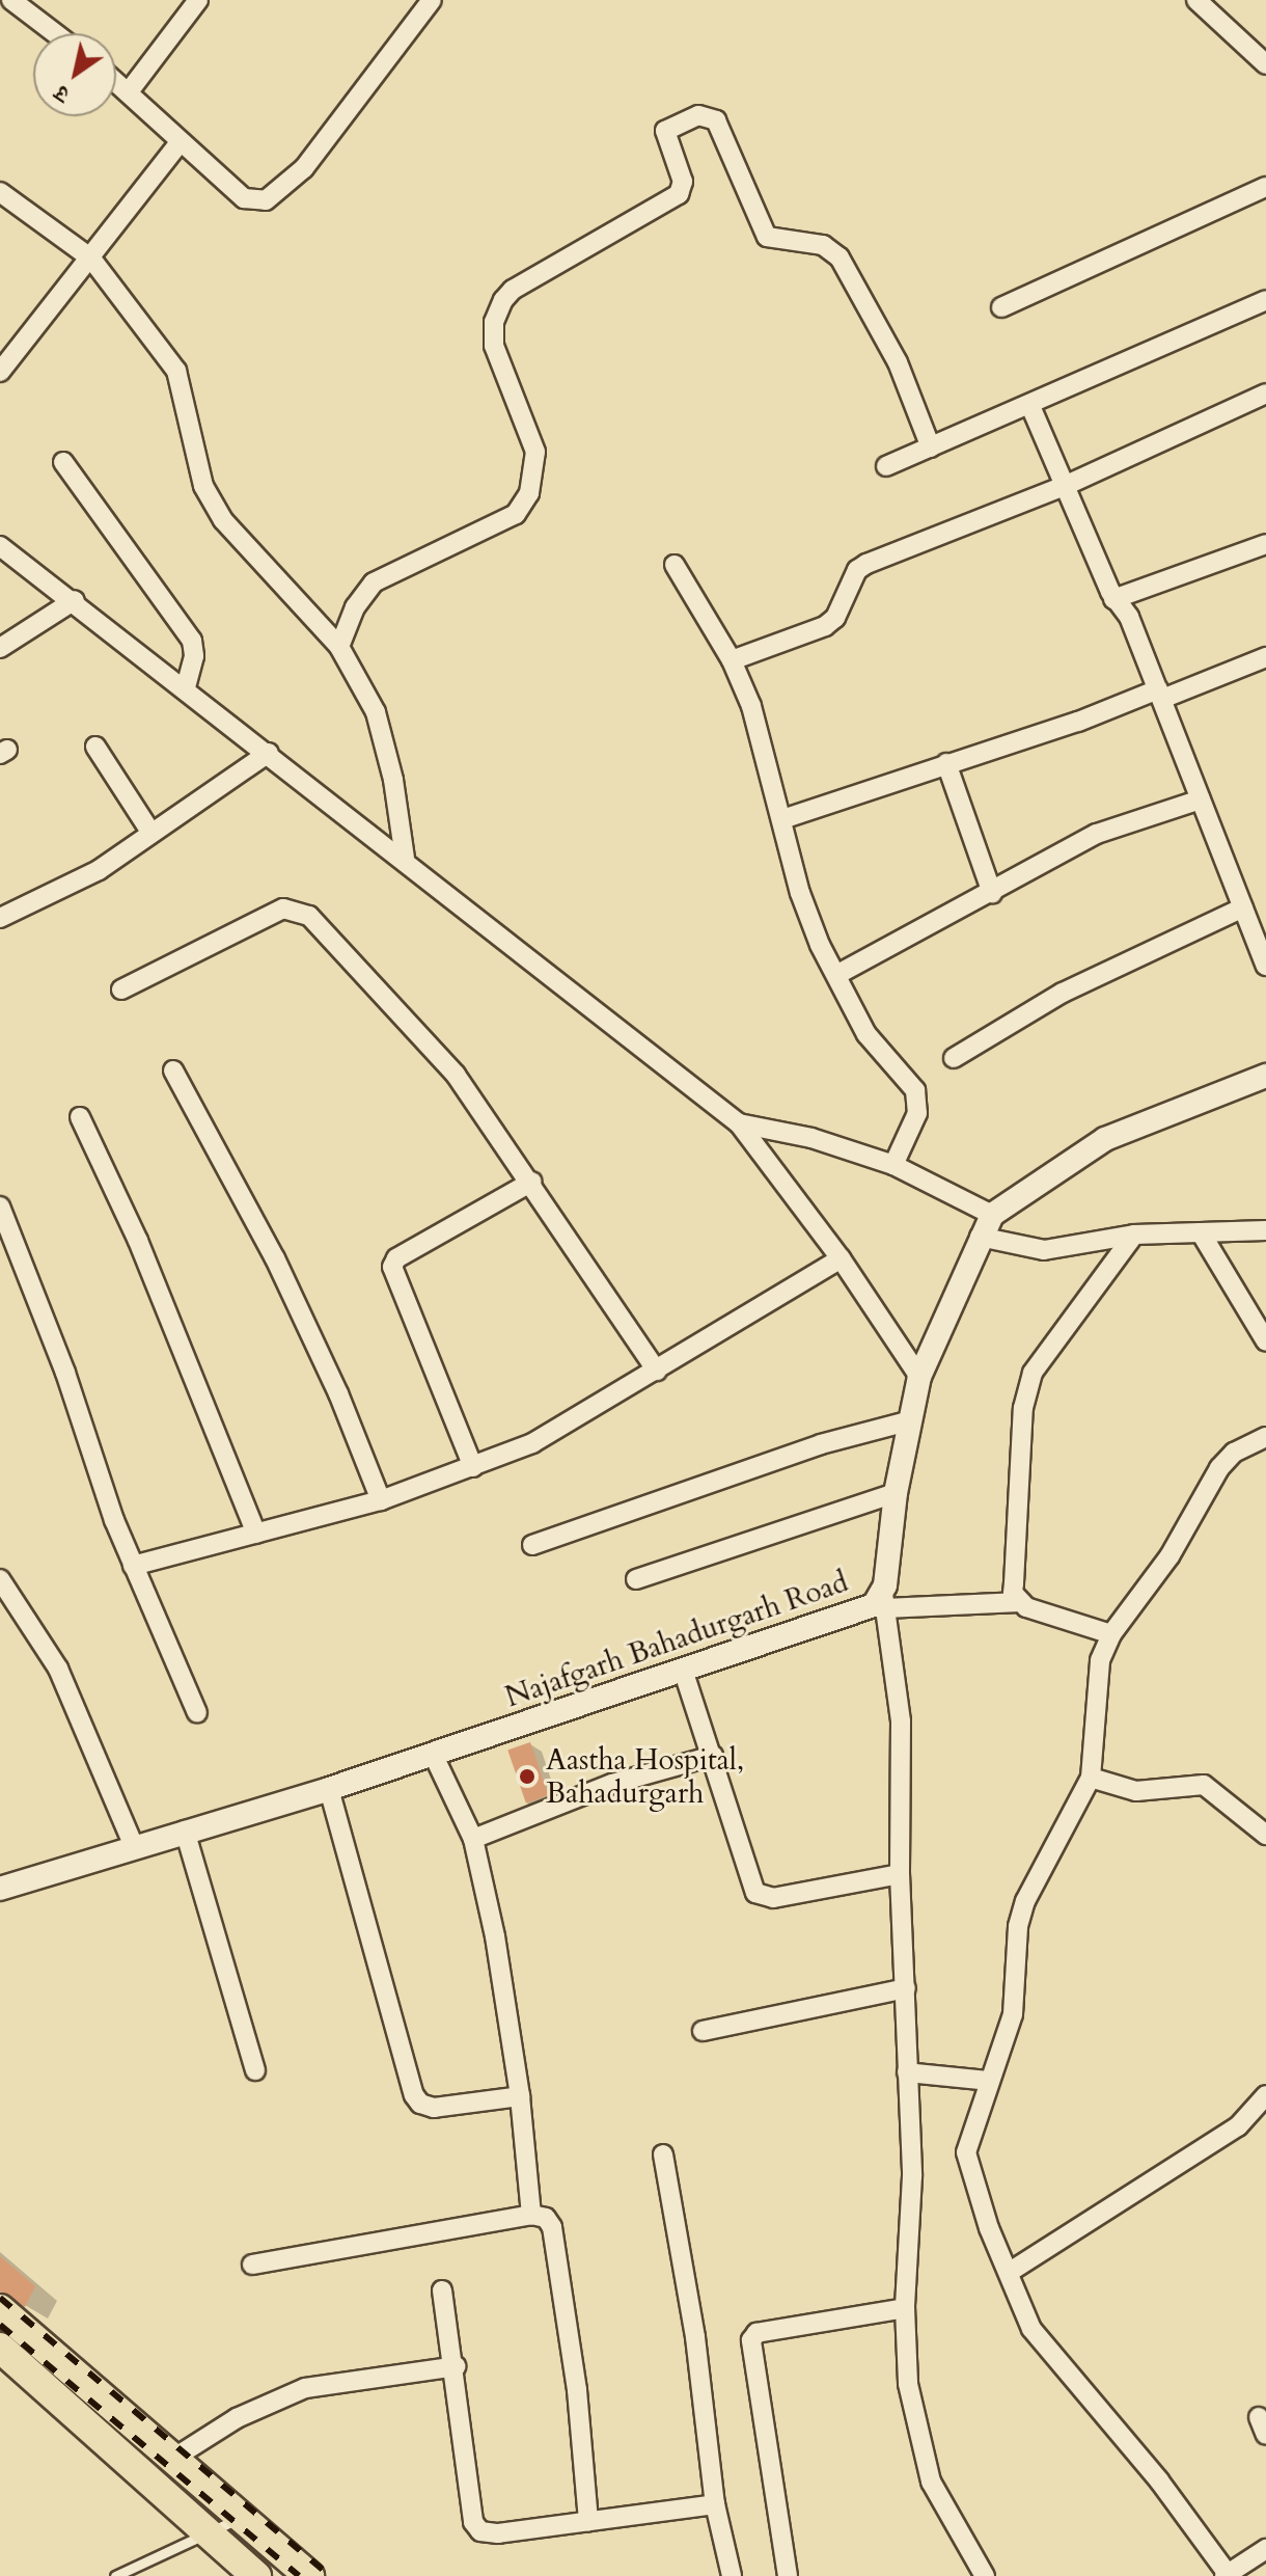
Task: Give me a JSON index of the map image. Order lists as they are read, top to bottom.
{
  "streets": {
    "street": ["Najafgarh Bahadurgarh Road"]
  },
  "places": ["Aastha Hospital, Bahadurgarh"],
  "north": "bottom left"
}
